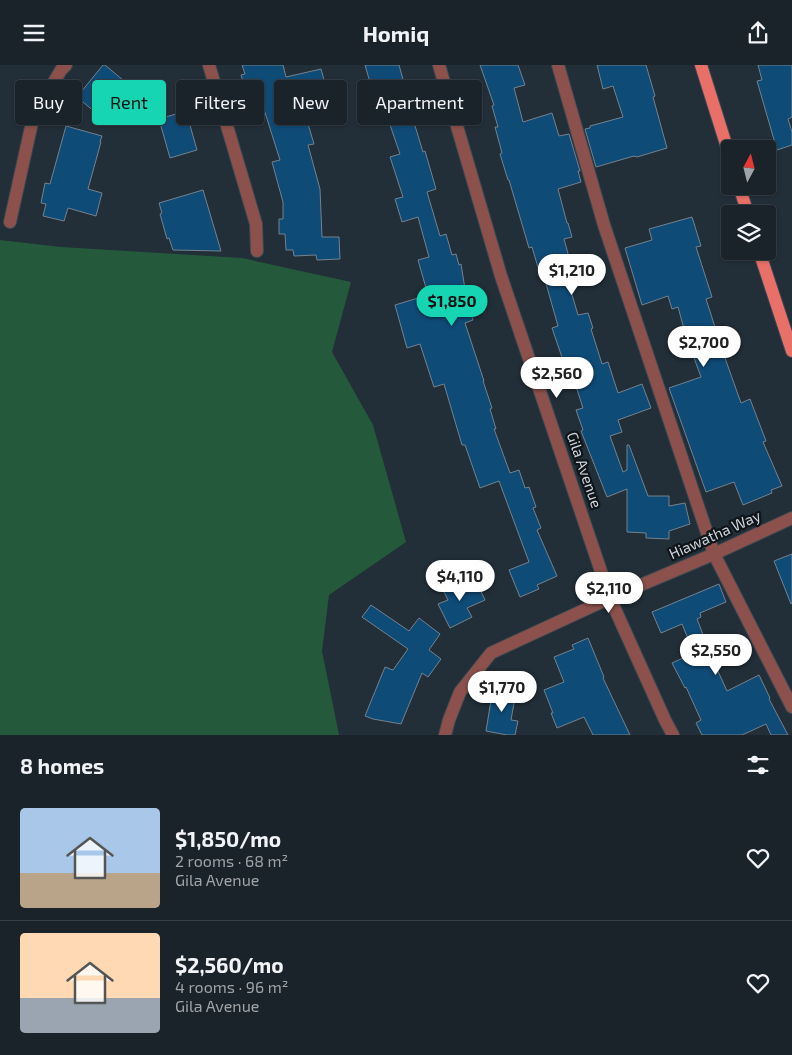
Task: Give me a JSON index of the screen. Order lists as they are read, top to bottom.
{
  "streets": {
    "street": ["Gila Avenue", "Hiawatha Way"]
  },
  "crossings": [
    ["Gila Avenue", "Hiawatha Way"]
  ],
  "north": "top",
  "page": {
    "header": "Homiq",
    "chip": [
      "Buy",
      "Rent",
      "Filters",
      "New",
      "Apartment"
    ],
    "price": [
      "$1,210",
      "$1,850",
      "$2,700",
      "$2,560",
      "$4,110",
      "$2,110",
      "$2,550",
      "$1,770"
    ],
    "heading": "8 homes",
    "list": [
      {
        "name": "$1,850/mo",
        "note": "2 rooms · 68 m² · Gila Avenue"
      },
      {
        "name": "$2,560/mo",
        "note": "4 rooms · 96 m² · Gila Avenue"
      }
    ]
  }
}
